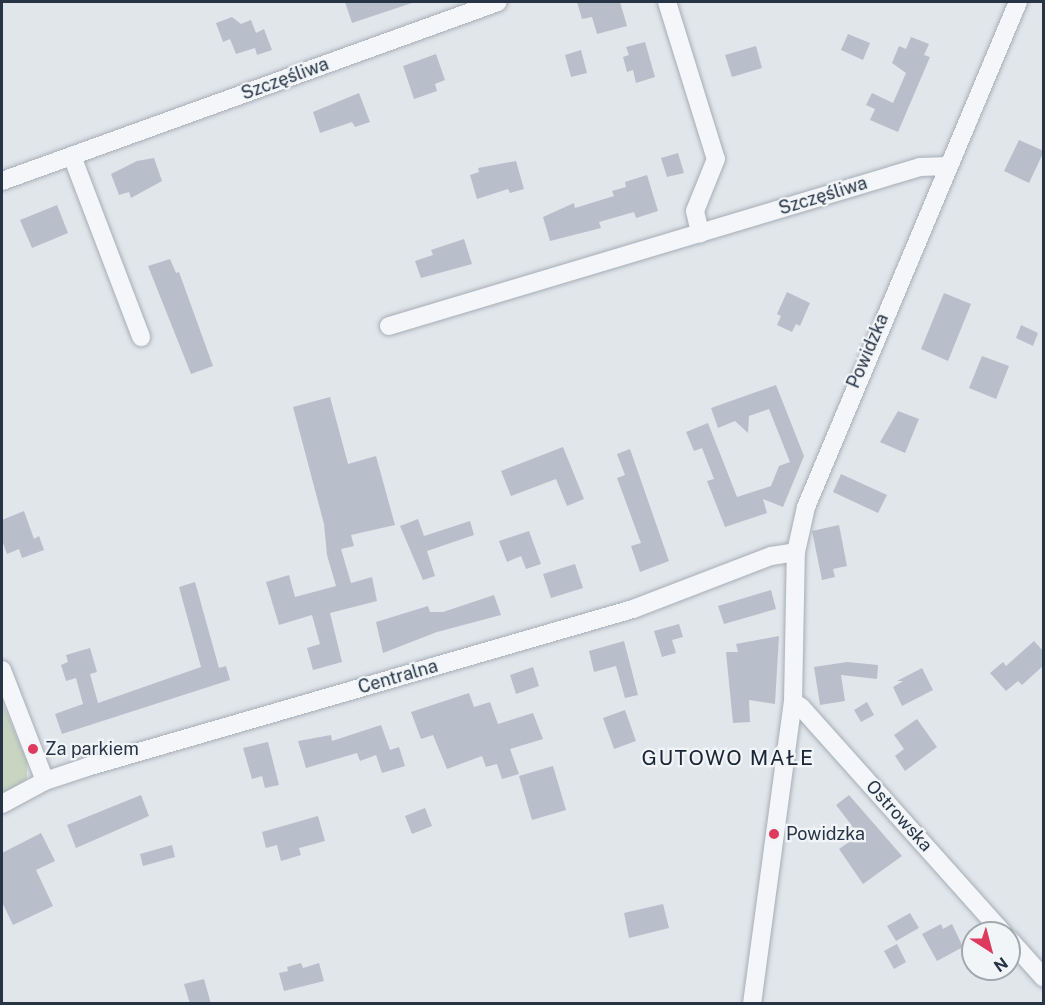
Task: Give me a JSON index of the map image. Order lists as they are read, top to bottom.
{
  "streets": {
    "street": [
      "Szczęśliwa",
      "Powidzka",
      "Centralna",
      "Ostrowska"
    ]
  },
  "crossings": [
    ["Szczęśliwa", "Powidzka"],
    ["Powidzka", "Centralna"],
    ["Powidzka", "Ostrowska"]
  ],
  "districts": ["GUTOWO MAŁE"],
  "places": ["Za parkiem", "Powidzka"],
  "north": "bottom right"
}
